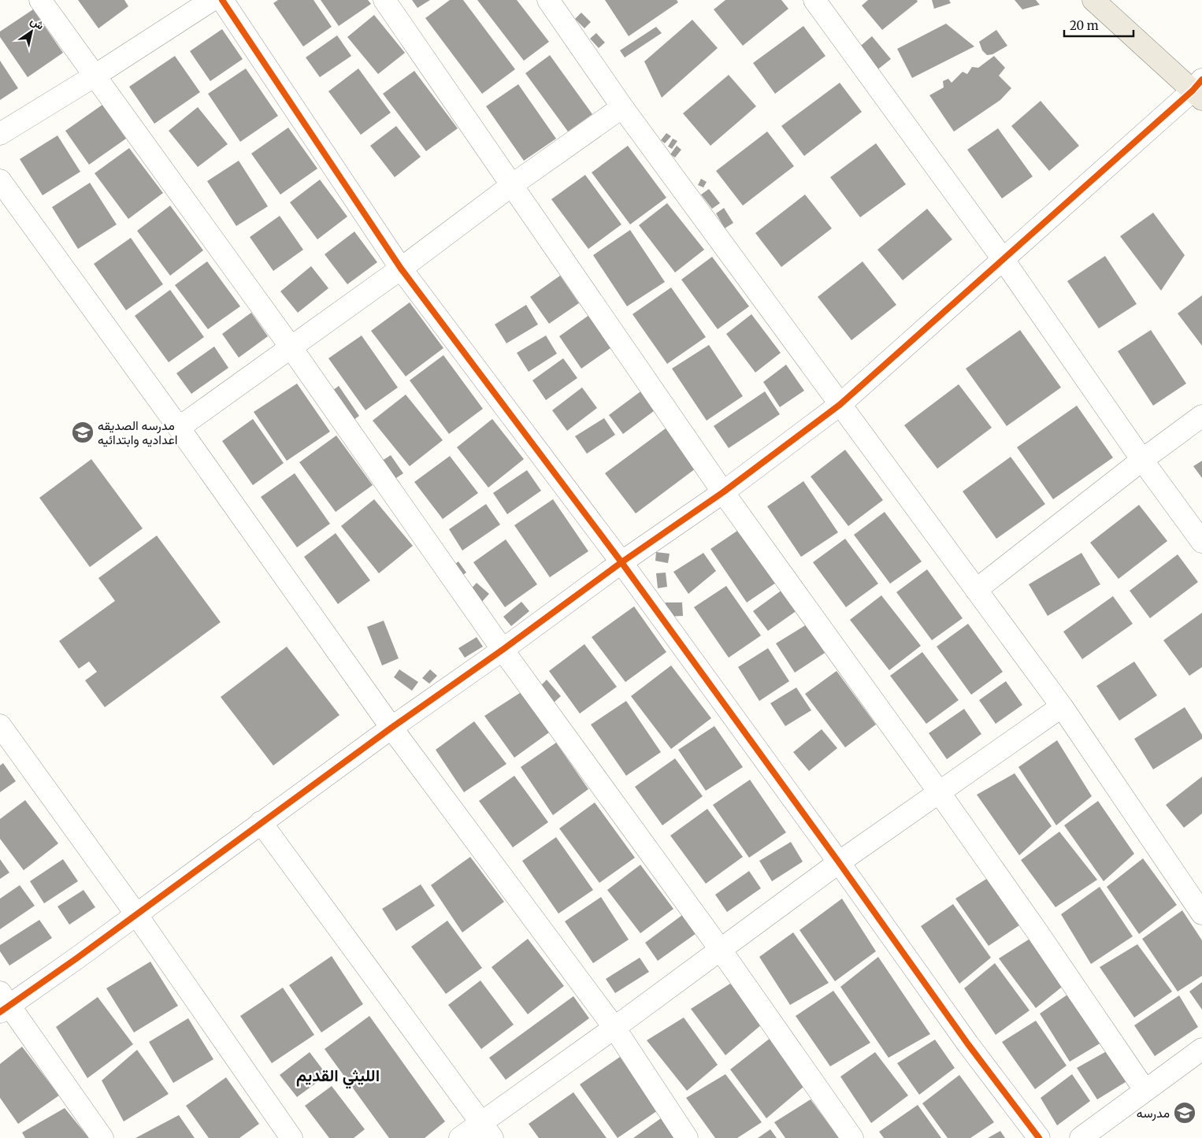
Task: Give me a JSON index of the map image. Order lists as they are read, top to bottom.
{
  "districts": ["الليثي القديم"],
  "places": {
    "school or university": ["مدرسه الصديقه اعداديه وابتدائيه", "مدرسه"]
  },
  "scale_bar": "20 m",
  "north": "top right"
}
